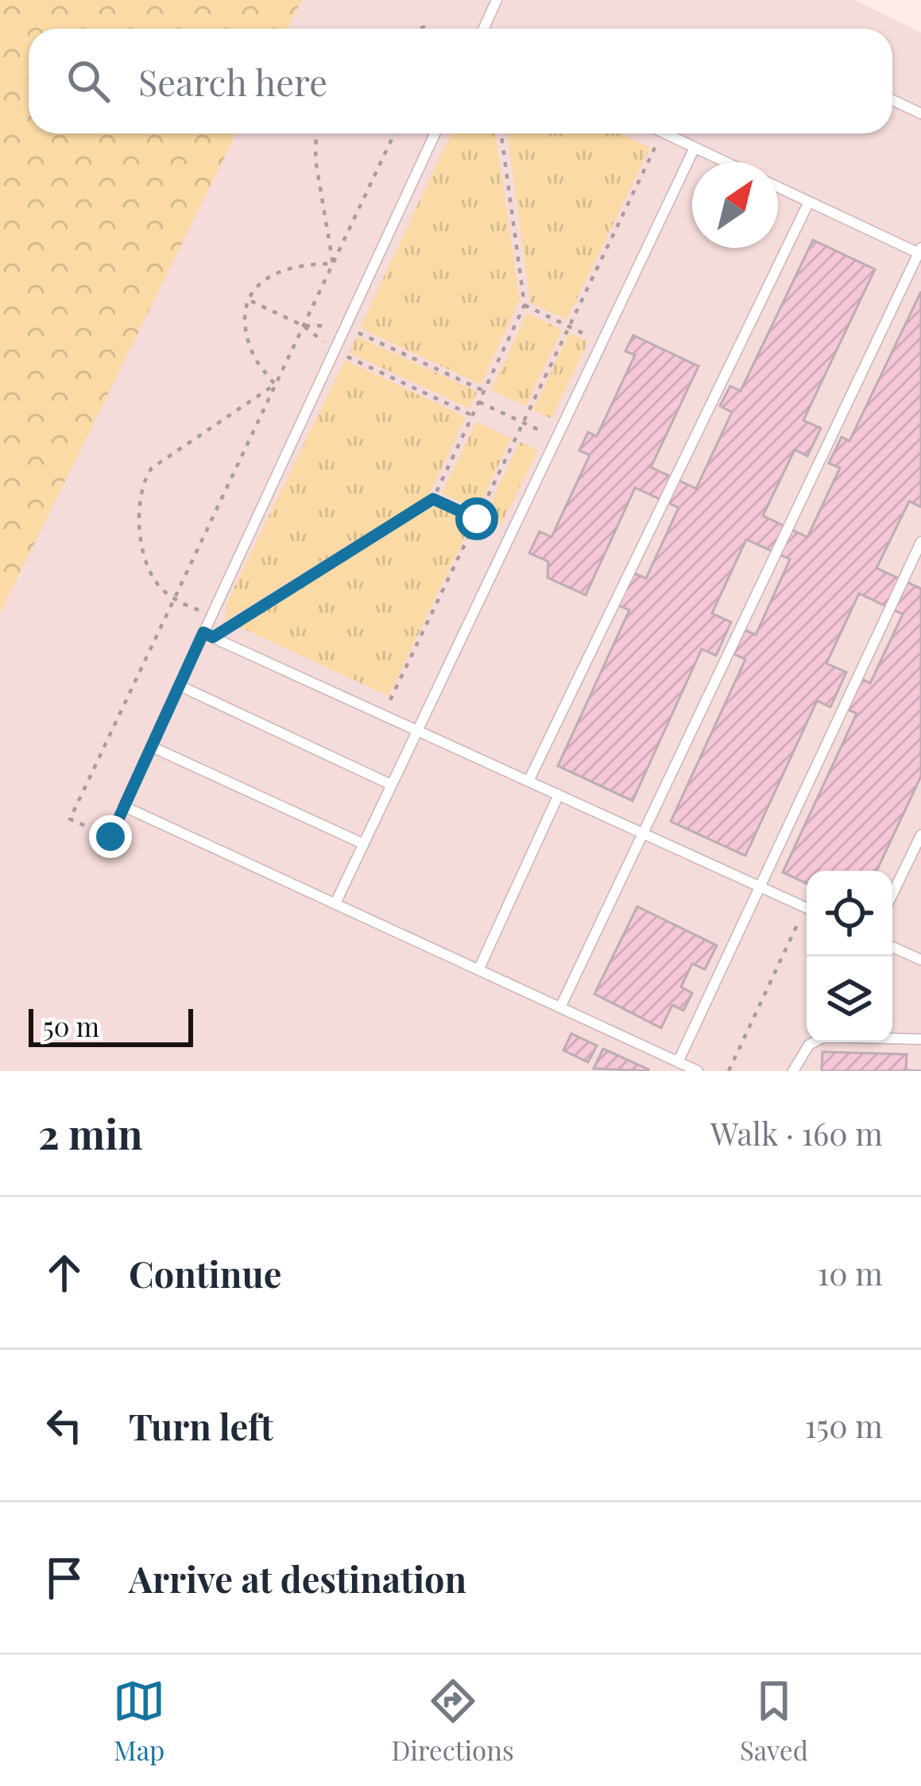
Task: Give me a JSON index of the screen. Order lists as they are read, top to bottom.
{
  "scale_bar": "50 m",
  "north": "top right",
  "page": {
    "search": "Search here",
    "scale": "50 m",
    "heading": ["2 min", "Walk · 160 m"],
    "list": [
      ["Continue", "10 m"],
      ["Turn left", "150 m"],
      "Arrive at destination"
    ],
    "nav": ["Map", "Directions", "Saved"]
  }
}
